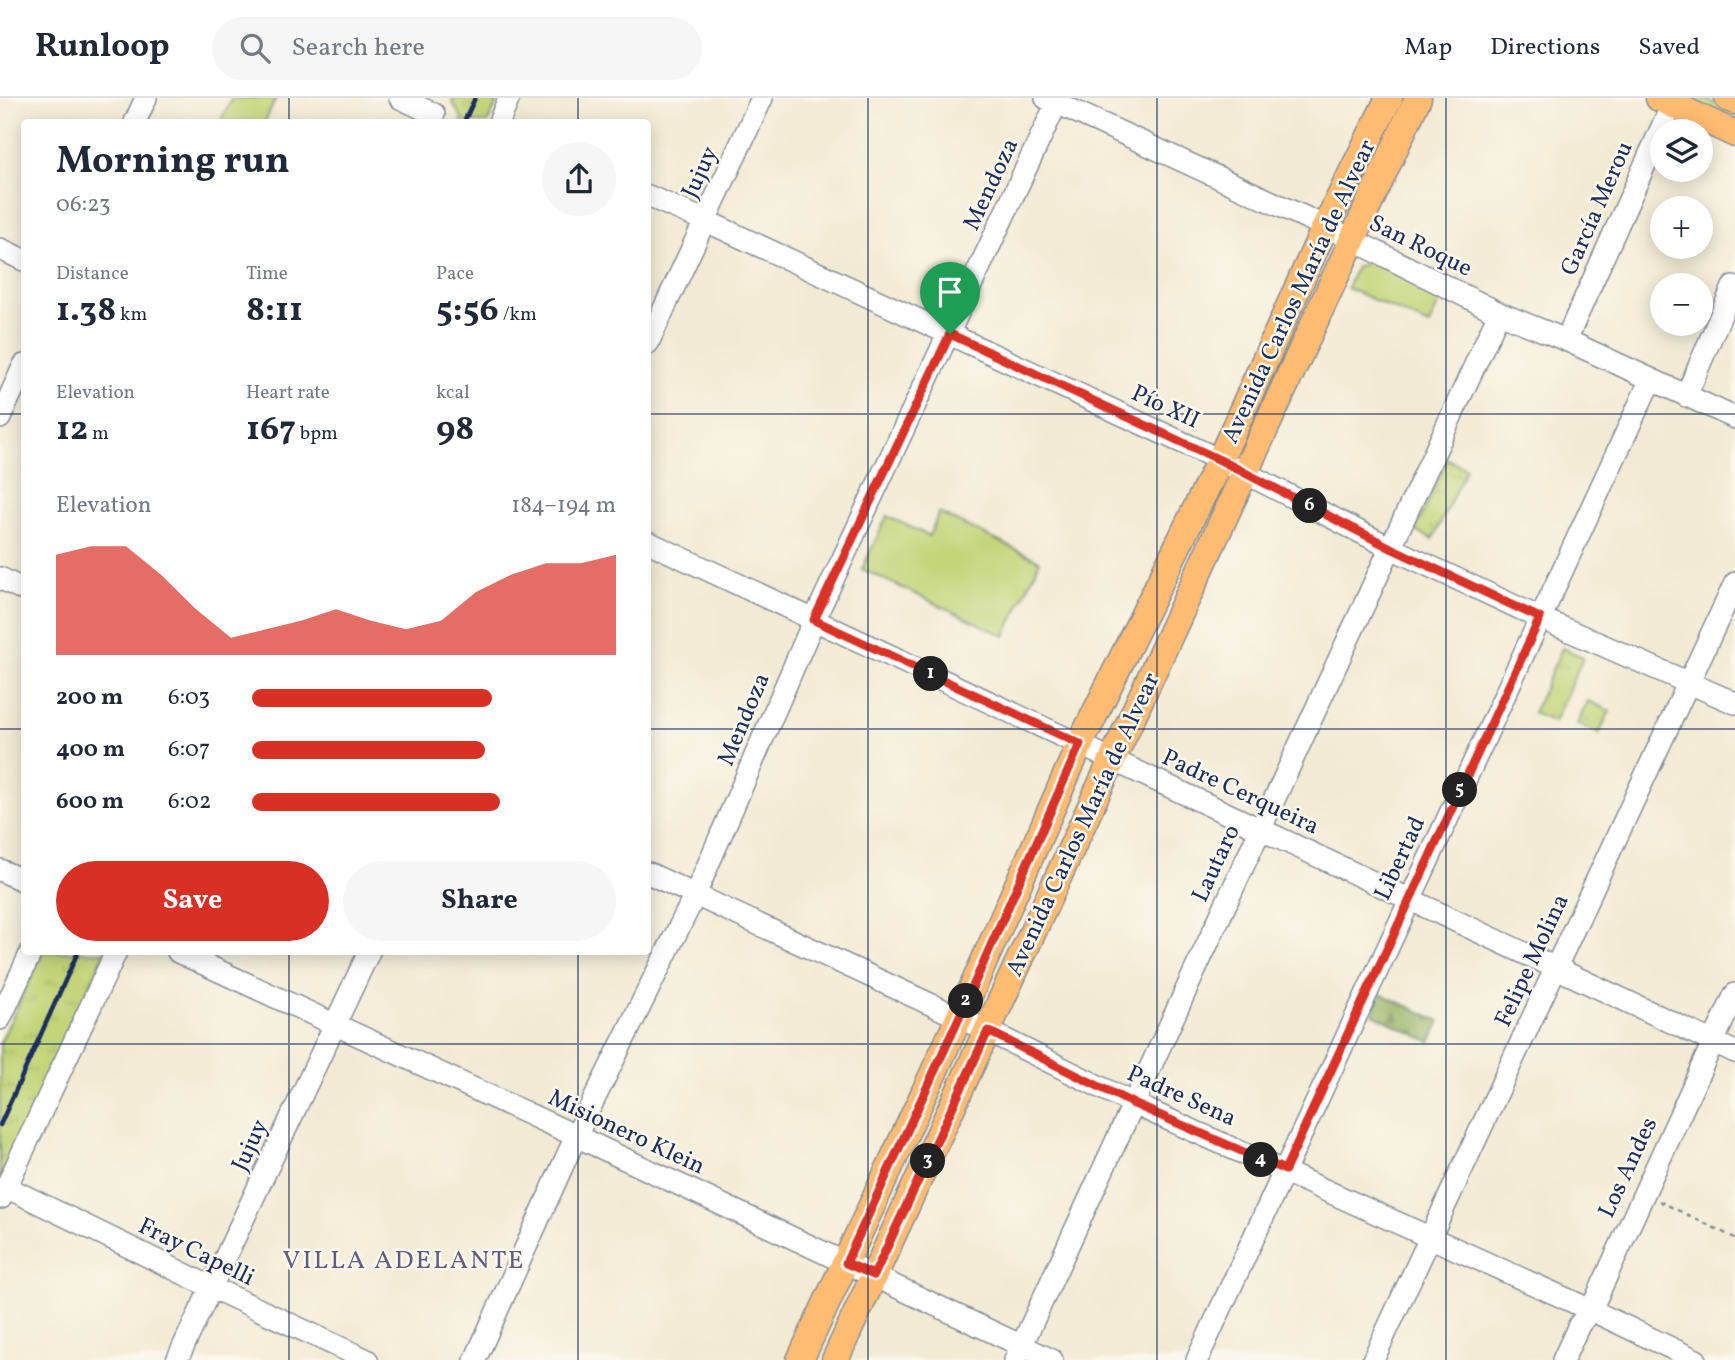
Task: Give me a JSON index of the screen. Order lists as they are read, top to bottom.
{
  "streets": {
    "main road": ["Avenida Carlos María de Alvear"],
    "street": [
      "Jujuy",
      "Mendoza",
      "García Merou",
      "San Roque",
      "Pío XII",
      "Padre Cerqueira",
      "Libertad",
      "Lautaro",
      "Felipe Molina",
      "Padre Sena",
      "Misionero Klein",
      "Los Andes",
      "Fray Capelli"
    ]
  },
  "crossings": [
    ["Jujuy", "Pío XII"],
    ["Jujuy", "Misionero Klein"],
    ["Jujuy", "Fray Capelli"],
    ["Mendoza", "San Roque"],
    ["Mendoza", "Pío XII"],
    ["Mendoza", "Padre Cerqueira"],
    ["Mendoza", "Padre Sena"],
    ["Mendoza", "Misionero Klein"],
    ["García Merou", "San Roque"],
    ["San Roque", "Avenida Carlos María de Alvear"],
    ["San Roque", "Libertad"],
    ["San Roque", "Lautaro"],
    ["Avenida Carlos María de Alvear", "Pío XII"],
    ["Avenida Carlos María de Alvear", "Padre Cerqueira"],
    ["Avenida Carlos María de Alvear", "Padre Sena"],
    ["Avenida Carlos María de Alvear", "Misionero Klein"],
    ["Pío XII", "Libertad"],
    ["Pío XII", "Lautaro"],
    ["Pío XII", "Felipe Molina"],
    ["Padre Cerqueira", "Libertad"],
    ["Padre Cerqueira", "Lautaro"],
    ["Padre Cerqueira", "Felipe Molina"],
    ["Padre Cerqueira", "Los Andes"],
    ["Libertad", "Padre Sena"],
    ["Lautaro", "Padre Sena"],
    ["Lautaro", "Misionero Klein"],
    ["Felipe Molina", "Padre Sena"],
    ["Padre Sena", "Los Andes"]
  ],
  "districts": ["VILLA ADELANTE"],
  "page": {
    "header": "Runloop",
    "search": "Search here",
    "nav": ["Map", "Directions", "Saved"],
    "map_buttons": ["+", "−"],
    "heading": ["Morning run", "06:23"],
    "stats": [
      ["Distance", "1.38 km"],
      ["Time", "8:11"],
      ["Pace", "5:56 /km"],
      ["Elevation", "12 m"],
      ["Heart rate", "167 bpm"],
      ["kcal", "98"]
    ],
    "chart": ["Elevation", "184–194 m"],
    "pins": [
      "6",
      "1",
      "5",
      "2",
      "4",
      "3"
    ],
    "list": [
      {
        "name": "200 m",
        "note": "6:03"
      },
      {
        "name": "400 m",
        "note": "6:07"
      },
      {
        "name": "600 m",
        "note": "6:02"
      }
    ],
    "buttons": ["Save", "Share"]
  }
}
